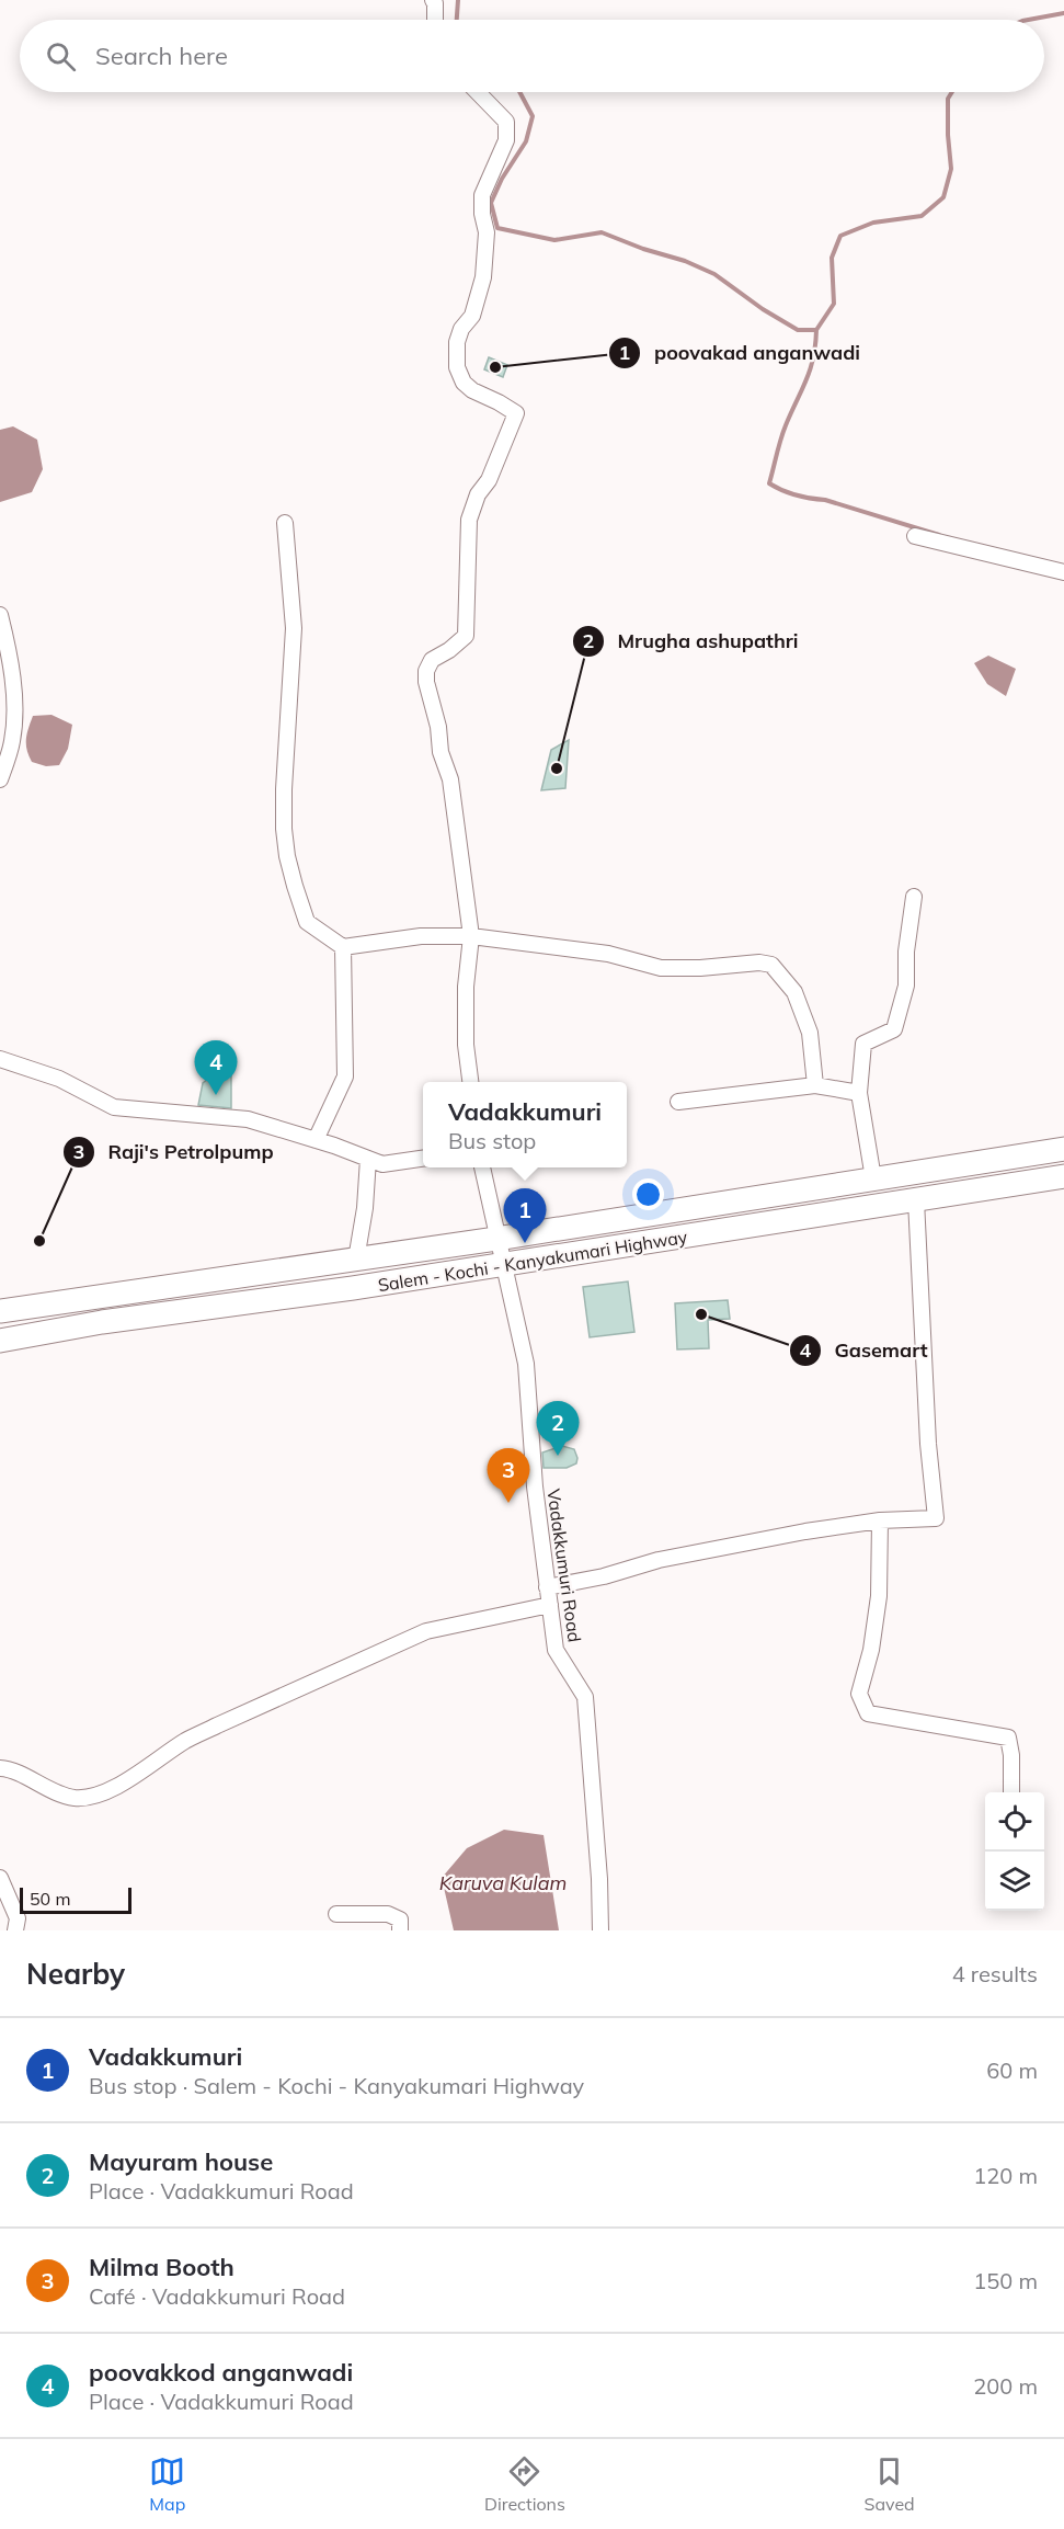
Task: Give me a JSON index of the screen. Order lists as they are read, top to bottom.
{
  "streets": {
    "highway": ["Salem - Kochi - Kanyakumari Highway"],
    "street": ["Vadakkumuri Road"]
  },
  "crossings": [
    ["Salem - Kochi - Kanyakumari Highway", "Vadakkumuri Road"]
  ],
  "water": ["Karuva Kulam"],
  "places": [
    "poovakad anganwadi",
    "Mrugha ashupathri",
    "Raji's Petrolpump",
    "Gasemart"
  ],
  "scale_bar": "50 m",
  "page": {
    "search": "Search here",
    "pins": [
      "4",
      "1",
      "2",
      "3"
    ],
    "popup": ["Vadakkumuri", "Bus stop"],
    "scale": "50 m",
    "heading": ["Nearby", "4 results"],
    "list": [
      {
        "mark": "1",
        "name": "Vadakkumuri",
        "note": "Bus stop · Salem - Kochi - Kanyakumari Highway",
        "value": "60 m"
      },
      {
        "mark": "2",
        "name": "Mayuram house",
        "note": "Place · Vadakkumuri Road",
        "value": "120 m"
      },
      {
        "mark": "3",
        "name": "Milma Booth",
        "note": "Café · Vadakkumuri Road",
        "value": "150 m"
      },
      {
        "mark": "4",
        "name": "poovakkod anganwadi",
        "note": "Place · Vadakkumuri Road",
        "value": "200 m"
      }
    ],
    "nav": ["Map", "Directions", "Saved"]
  }
}
